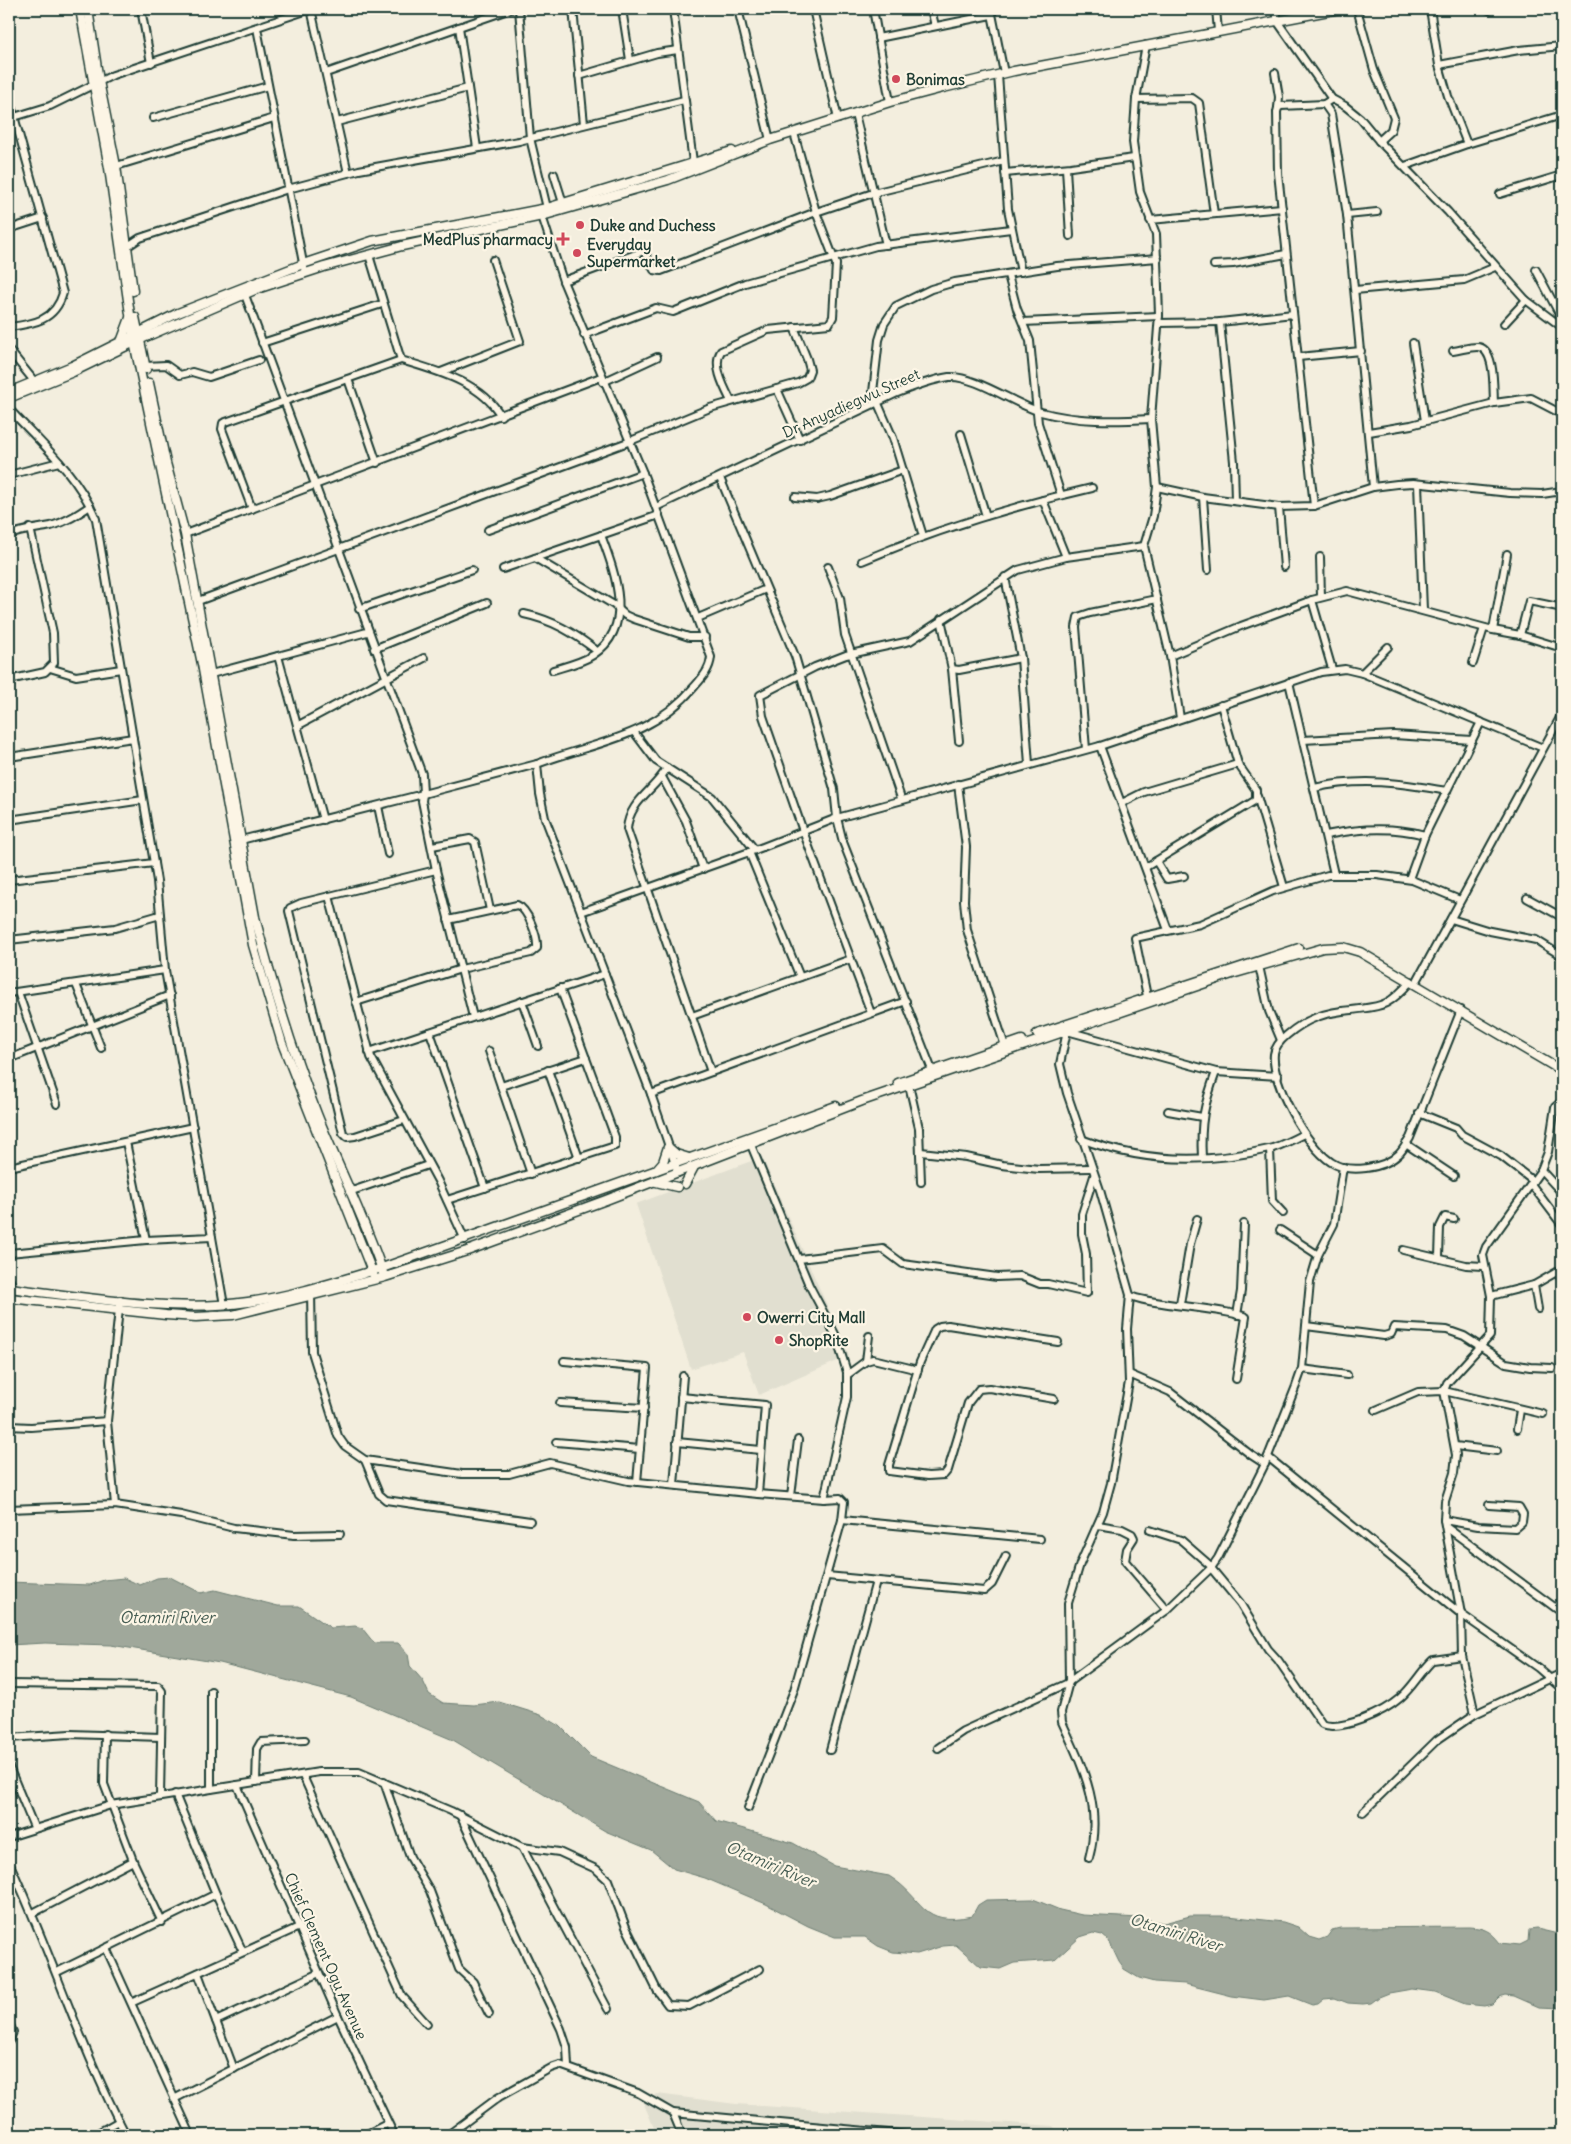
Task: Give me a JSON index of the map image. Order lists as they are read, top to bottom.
{
  "streets": {
    "street": ["Dr Anyadiegwu Street", "Chief Clement Ogu Avenue"]
  },
  "water": ["Otamiri River"],
  "places": {
    "other": [
      "Bonimas",
      "Duke and Duchess",
      "Everyday Supermarket",
      "Owerri City Mall",
      "ShopRite"
    ],
    "health": ["MedPlus pharmacy"]
  }
}
